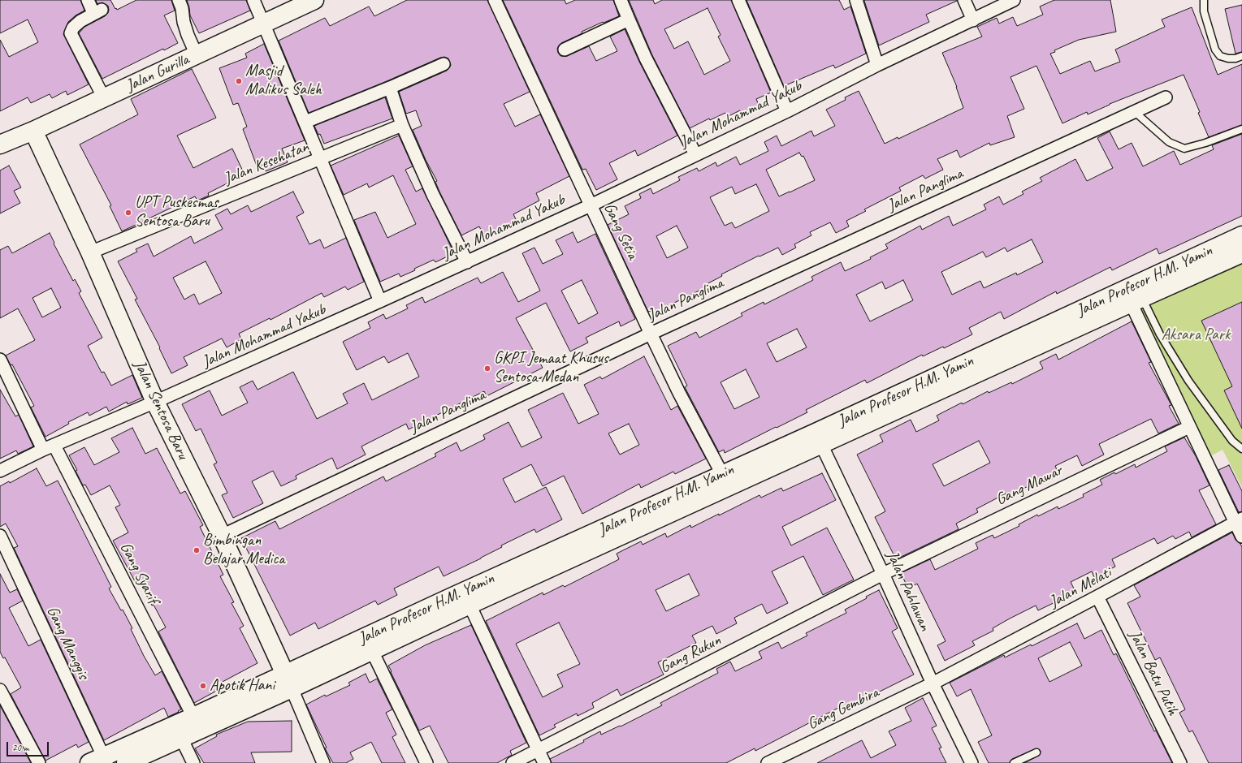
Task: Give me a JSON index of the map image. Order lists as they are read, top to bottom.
{
  "streets": {
    "main road": ["Jalan Gurilla", "Jalan Profesor H.M. Yamin", "Jalan Sentosa Baru"],
    "street": [
      "Jalan Mohammad Yakub",
      "Jalan Kesehatan",
      "Jalan Panglima",
      "Gang Setia",
      "Gang Mawar",
      "Gang Syarif",
      "Jalan Melati",
      "Jalan Pahlawan",
      "Gang Manggis",
      "Gang Rukun",
      "Jalan Batu Putih",
      "Gang Gembira"
    ]
  },
  "crossings": [
    ["Jalan Gurilla", "Jalan Sentosa Baru"],
    ["Jalan Mohammad Yakub", "Gang Setia"],
    ["Jalan Mohammad Yakub", "Jalan Sentosa Baru"],
    ["Jalan Mohammad Yakub", "Gang Syarif"],
    ["Jalan Kesehatan", "Jalan Sentosa Baru"],
    ["Jalan Panglima", "Gang Setia"],
    ["Jalan Panglima", "Jalan Sentosa Baru"],
    ["Gang Setia", "Jalan Profesor H.M. Yamin"],
    ["Jalan Profesor H.M. Yamin", "Jalan Sentosa Baru"],
    ["Jalan Profesor H.M. Yamin", "Gang Syarif"],
    ["Jalan Profesor H.M. Yamin", "Jalan Pahlawan"],
    ["Jalan Profesor H.M. Yamin", "Gang Manggis"],
    ["Gang Mawar", "Jalan Pahlawan"],
    ["Gang Mawar", "Gang Rukun"],
    ["Jalan Melati", "Jalan Pahlawan"],
    ["Jalan Melati", "Jalan Batu Putih"],
    ["Jalan Melati", "Gang Gembira"],
    ["Jalan Pahlawan", "Gang Rukun"],
    ["Jalan Pahlawan", "Gang Gembira"]
  ],
  "parks": ["Aksara Park"],
  "places": [
    "Masjid Malikus Saleh",
    "UPT Puskesmas Sentosa Baru",
    "GKPI Jemaat Khusus Sentosa Medan",
    "Bimbingan Belajar Medica",
    "Apotik Hani"
  ],
  "scale_bar": "20 m"
}
